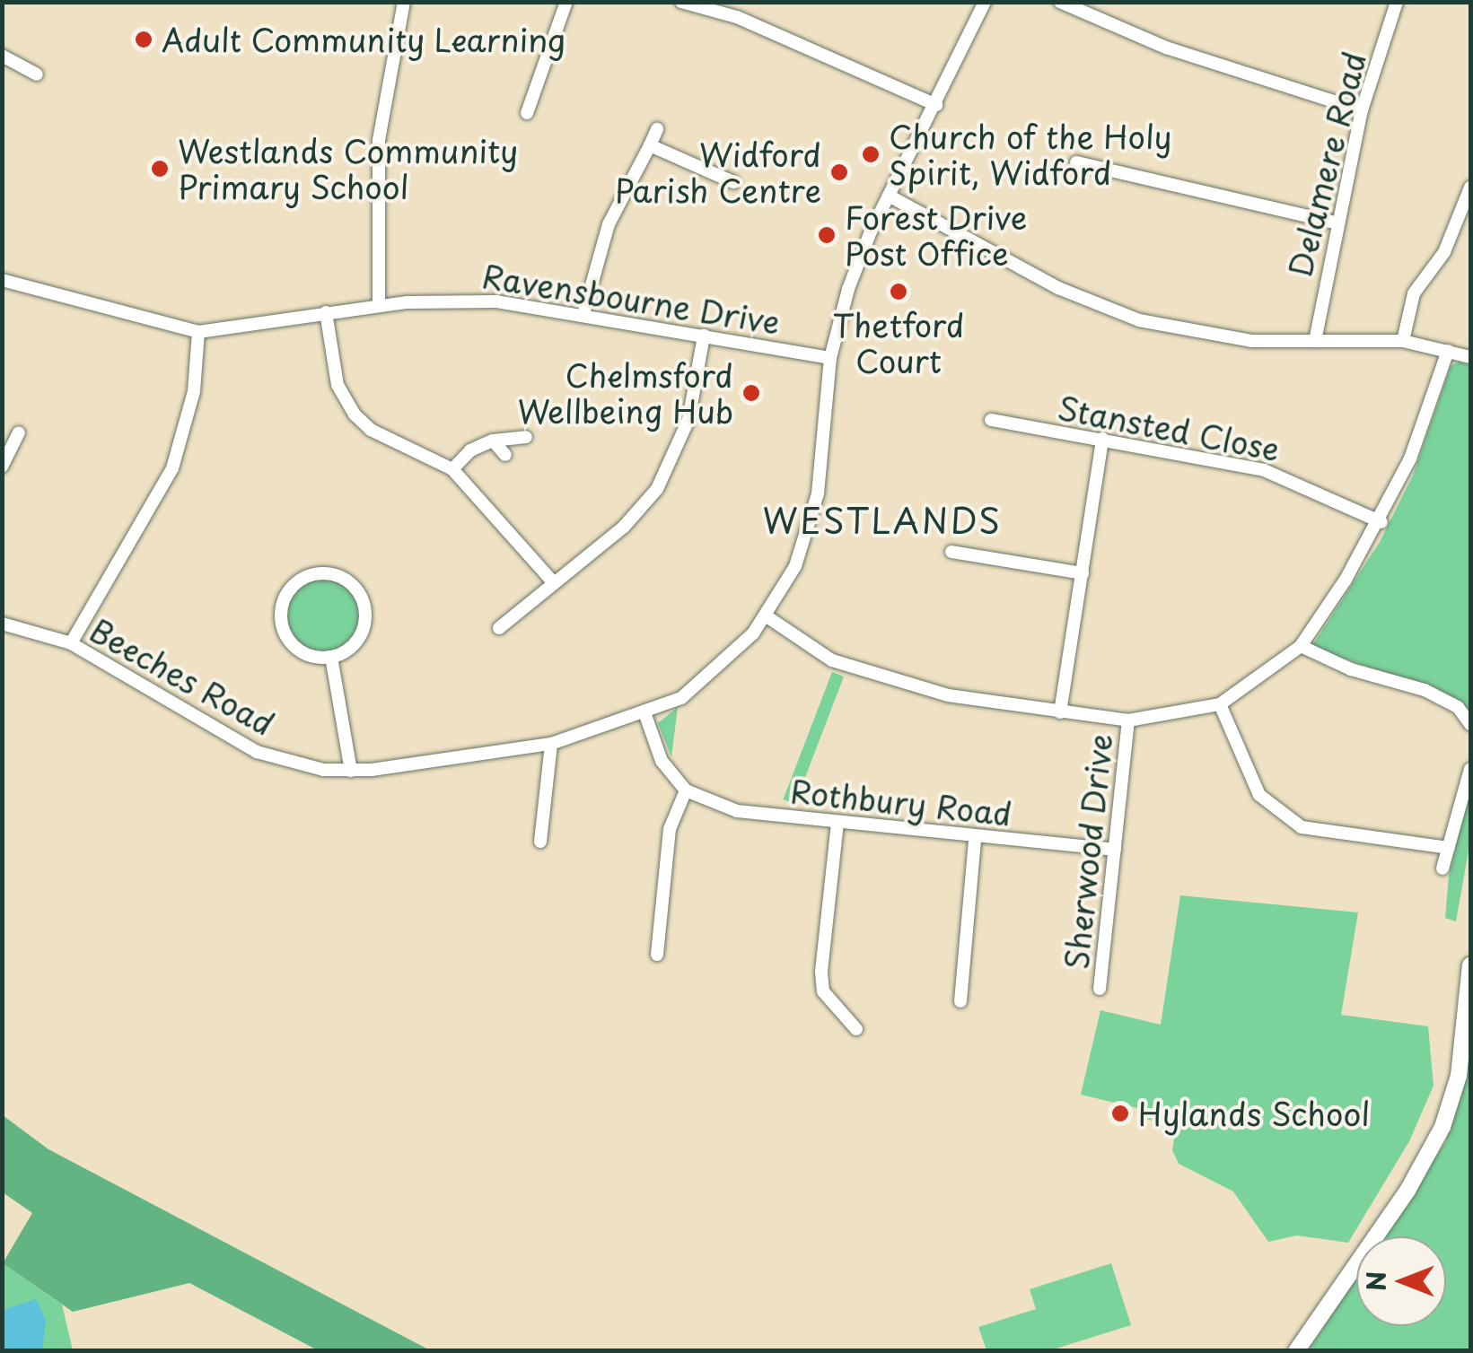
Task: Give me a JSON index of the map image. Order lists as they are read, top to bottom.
{
  "streets": {
    "street": [
      "Delamere Road",
      "Ravensbourne Drive",
      "Stansted Close",
      "Beeches Road",
      "Rothbury Road",
      "Sherwood Drive"
    ]
  },
  "crossings": [
    ["Ravensbourne Drive", "Beeches Road"],
    ["Rothbury Road", "Sherwood Drive"]
  ],
  "districts": ["WESTLANDS"],
  "places": [
    "Adult Community Learning",
    "Church of the Holy Spirit, Widford",
    "Westlands Community Primary School",
    "Widford Parish Centre",
    "Forest Drive Post Office",
    "Thetford Court",
    "Chelmsford Wellbeing Hub",
    "Hylands School"
  ],
  "north": "left"
}
